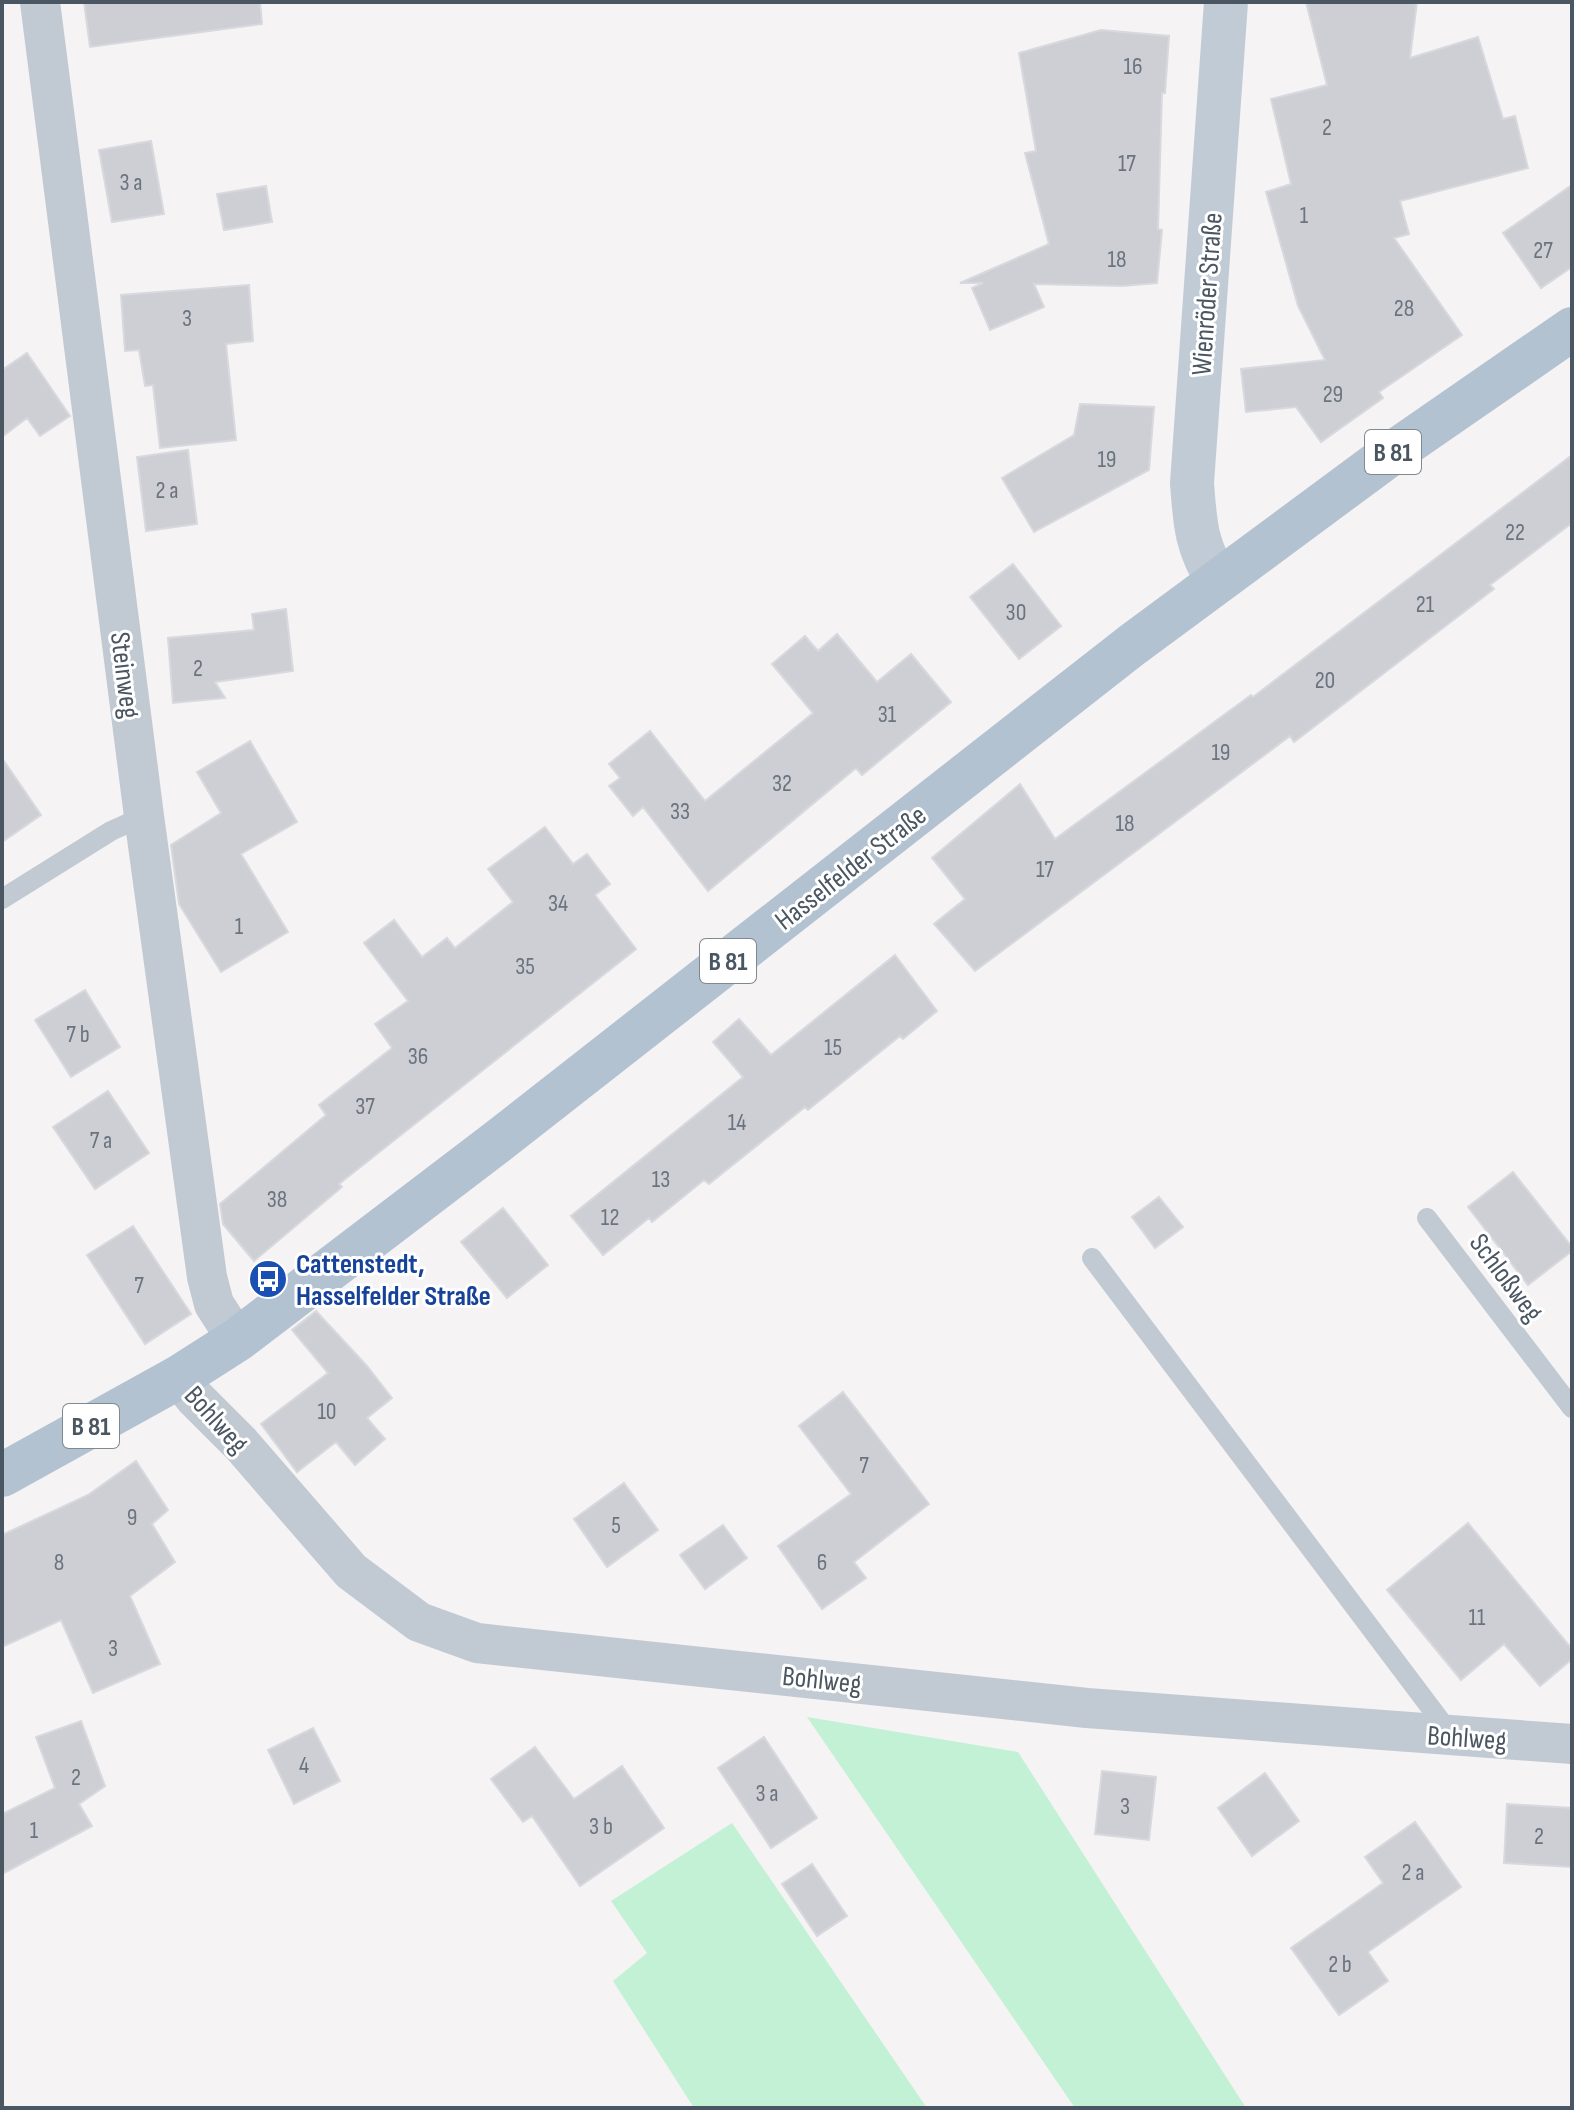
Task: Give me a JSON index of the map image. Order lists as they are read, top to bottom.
{
  "streets": {
    "main road": ["Wienröder Straße", "B 81", "Hasselfelder Straße"],
    "street": ["Steinweg", "Bohlweg"],
    "lane": ["Schloßweg"]
  },
  "crossings": [
    ["Wienröder Straße", "Hasselfelder Straße"],
    ["Steinweg", "Hasselfelder Straße"],
    ["Hasselfelder Straße", "Bohlweg"]
  ],
  "places": {
    "bus stop": ["Cattenstedt, Hasselfelder Straße"]
  },
  "house_numbers": [
    "16",
    "2",
    "17",
    "3 a",
    "1",
    "27",
    "18",
    "28",
    "3",
    "29",
    "19",
    "2 a",
    "22",
    "21",
    "30",
    "2",
    "20",
    "31",
    "19",
    "32",
    "33",
    "18",
    "17",
    "34",
    "1",
    "35",
    "7 b",
    "15",
    "36",
    "37",
    "14",
    "7 a",
    "13",
    "38",
    "12",
    "7",
    "10",
    "7",
    "9",
    "5",
    "8",
    "6",
    "11",
    "3",
    "4",
    "2",
    "3 a",
    "3",
    "3 b",
    "1",
    "2",
    "2 a",
    "2 b"
  ]
}
